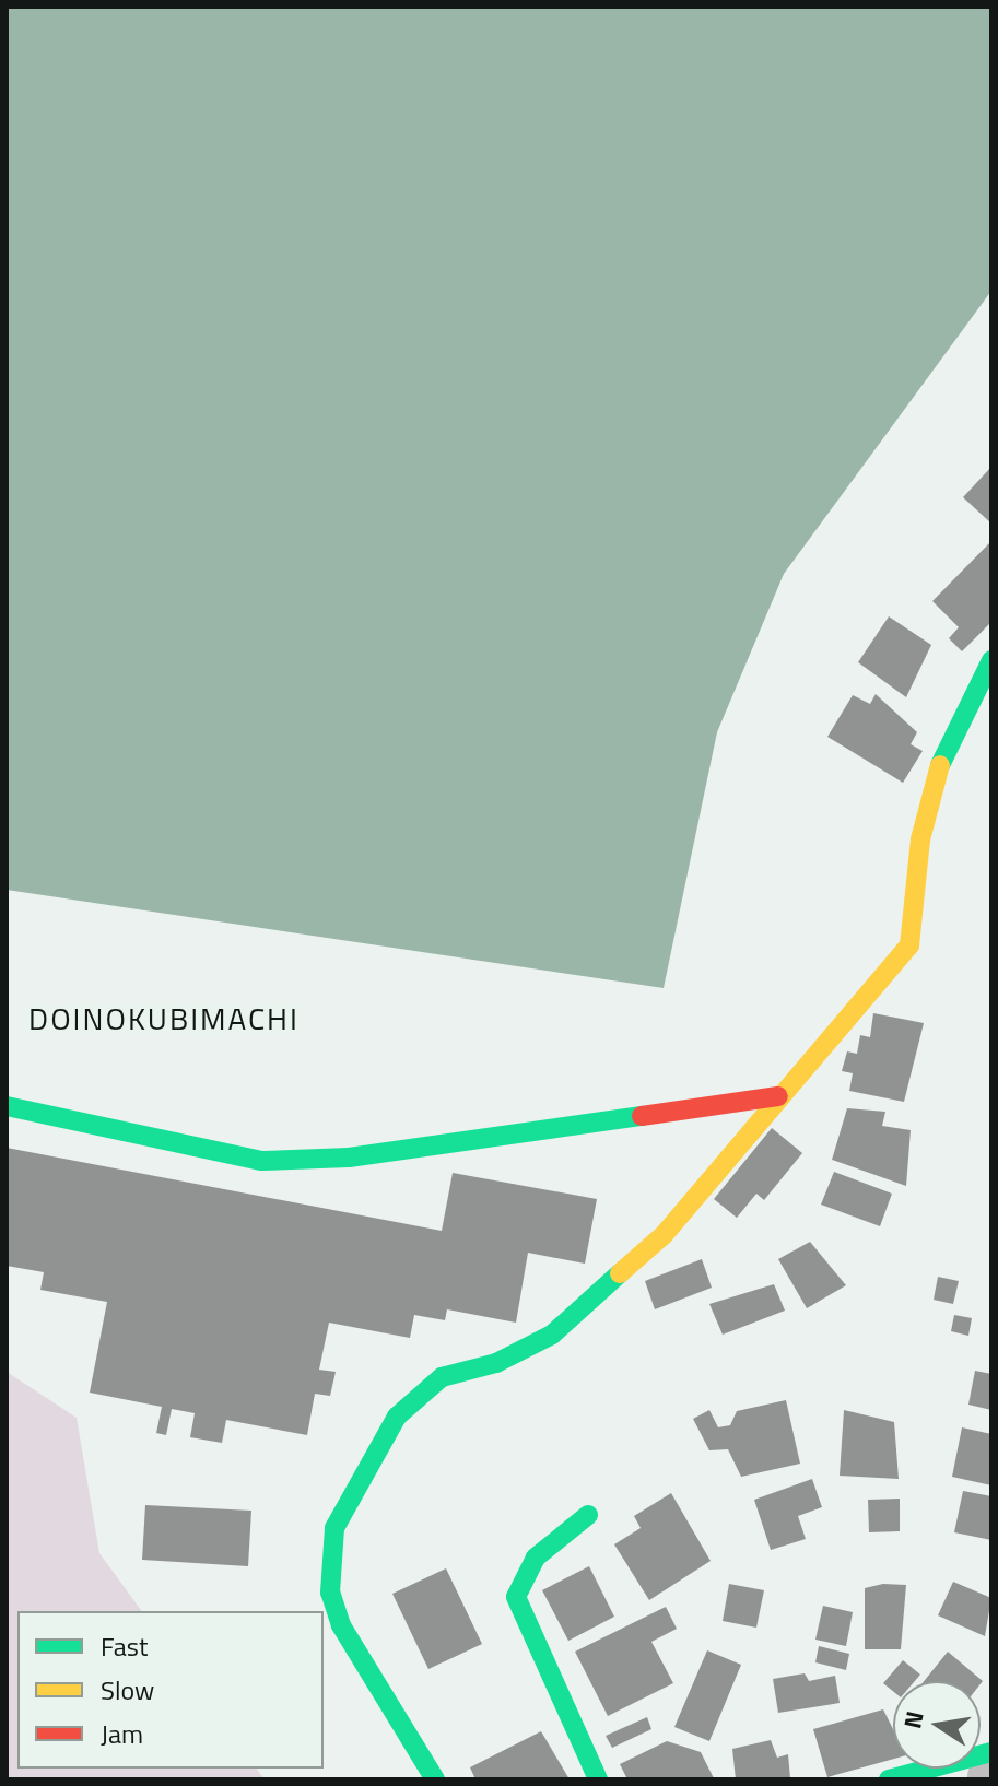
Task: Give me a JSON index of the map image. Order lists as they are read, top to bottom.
{
  "districts": ["DOINOKUBIMACHI"],
  "legend": ["Fast", "Slow", "Jam"],
  "north": "left"
}
